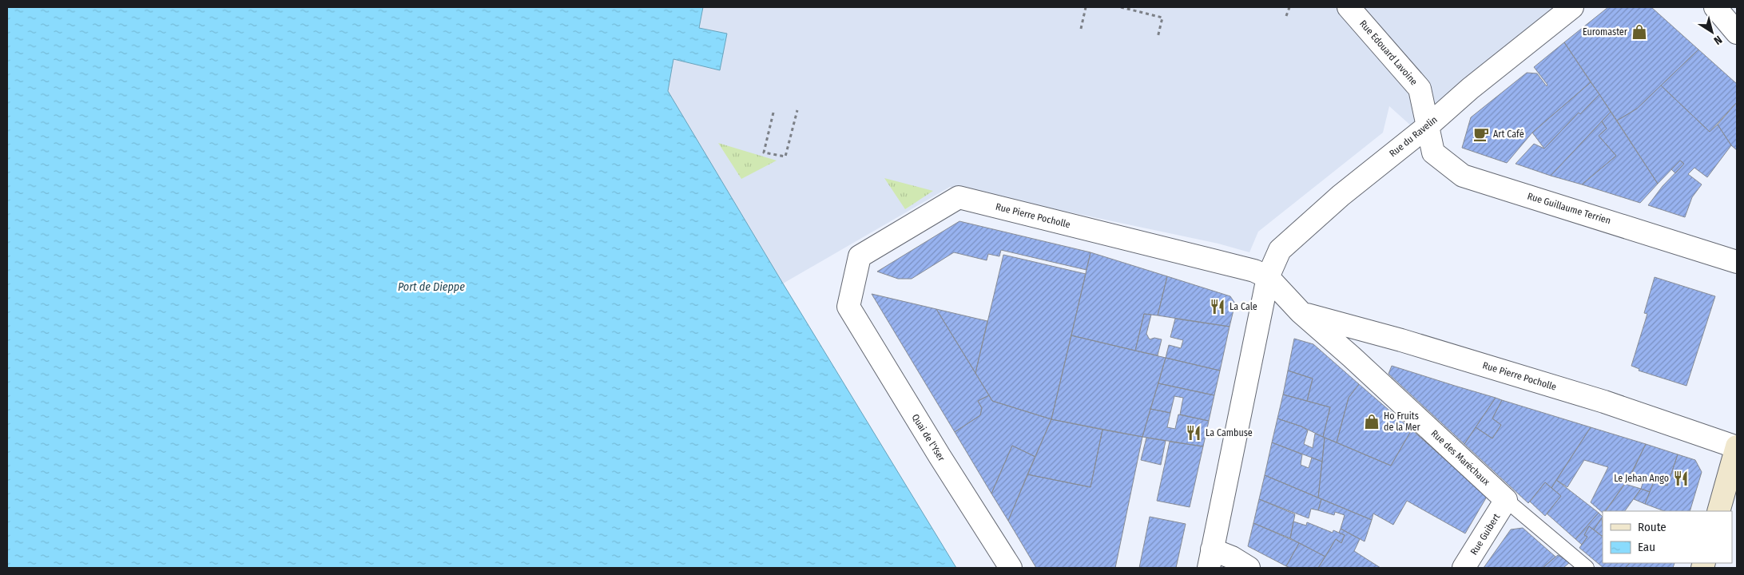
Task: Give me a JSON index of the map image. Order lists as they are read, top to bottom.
{
  "streets": {
    "street": [
      "Rue Edouard Lavoine",
      "Rue du Ravelin",
      "Rue Guillaume Terrien",
      "Rue Pierre Pocholle",
      "Quai de l'Yser",
      "Rue des Maréchaux",
      "Rue Guibert"
    ]
  },
  "crossings": [
    ["Rue Edouard Lavoine", "Rue du Ravelin"],
    ["Rue Edouard Lavoine", "Rue Guillaume Terrien"],
    ["Rue du Ravelin", "Rue Guillaume Terrien"],
    ["Rue du Ravelin", "Rue Pierre Pocholle"],
    ["Rue du Ravelin", "Rue des Maréchaux"],
    ["Rue Pierre Pocholle", "Quai de l'Yser"],
    ["Rue Pierre Pocholle", "Rue des Maréchaux"],
    ["Rue des Maréchaux", "Rue Guibert"]
  ],
  "water": ["Port de Dieppe"],
  "places": {
    "shop": ["Euromaster", "Ho Fruits de la Mer"],
    "cafe": ["Art Café"],
    "restaurant": ["La Cale", "La Cambuse", "Le Jehan Ango"]
  },
  "legend": ["Route", "Eau"],
  "north": "bottom right"
}
